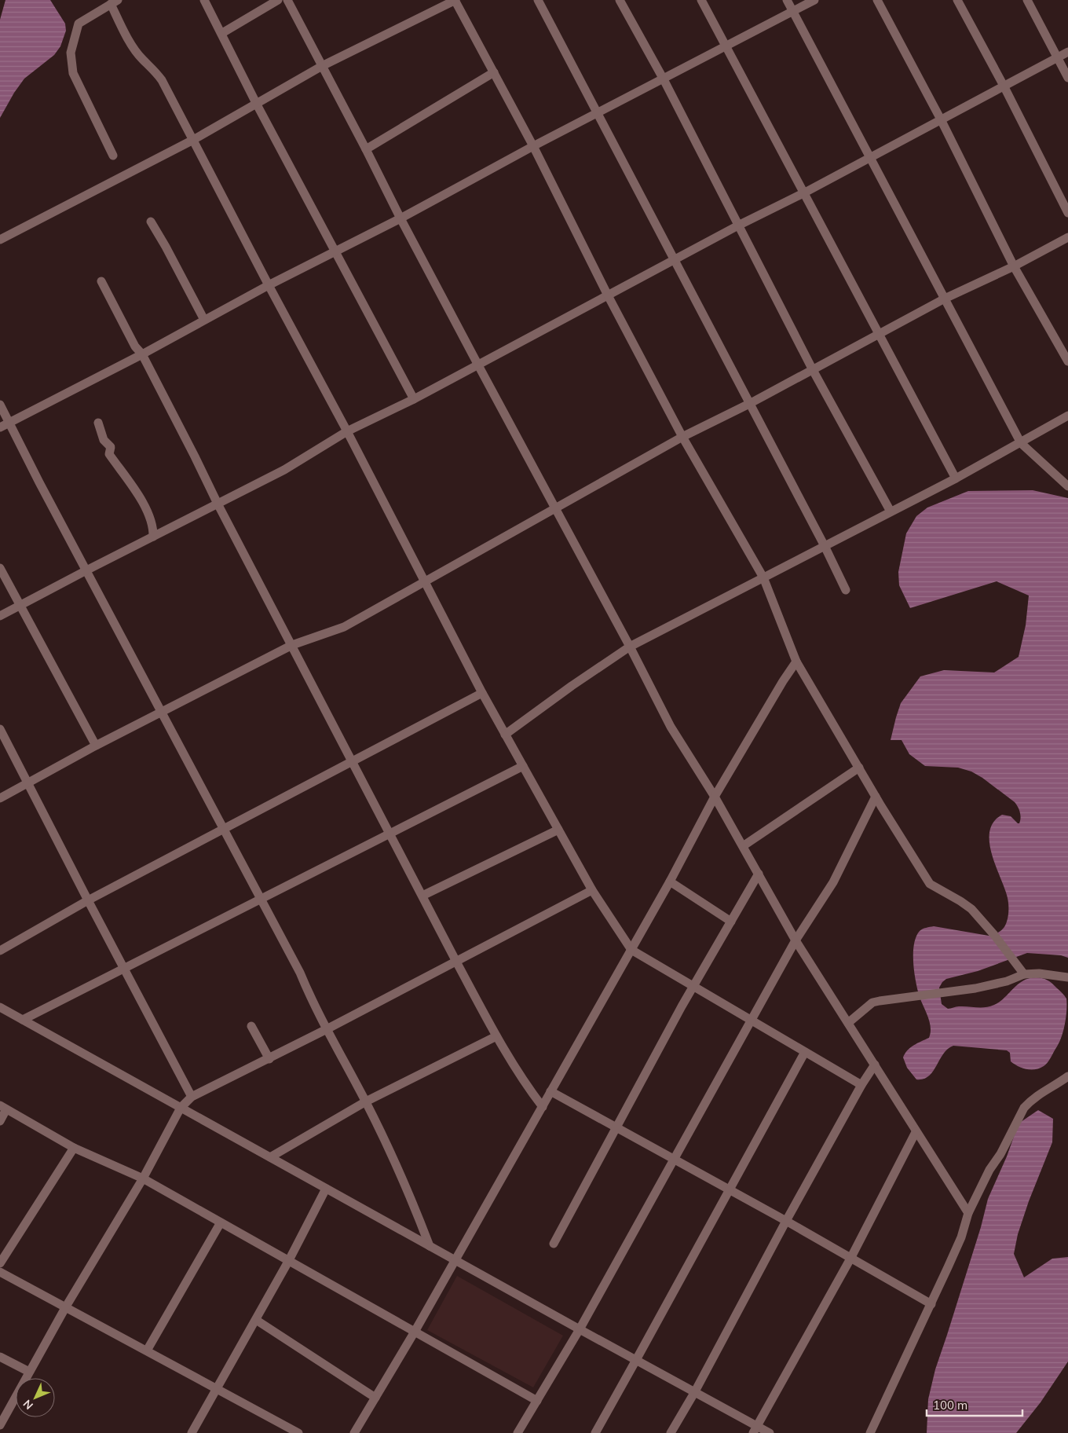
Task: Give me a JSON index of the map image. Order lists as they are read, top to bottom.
{
  "scale_bar": "100 m",
  "north": "bottom left"
}
